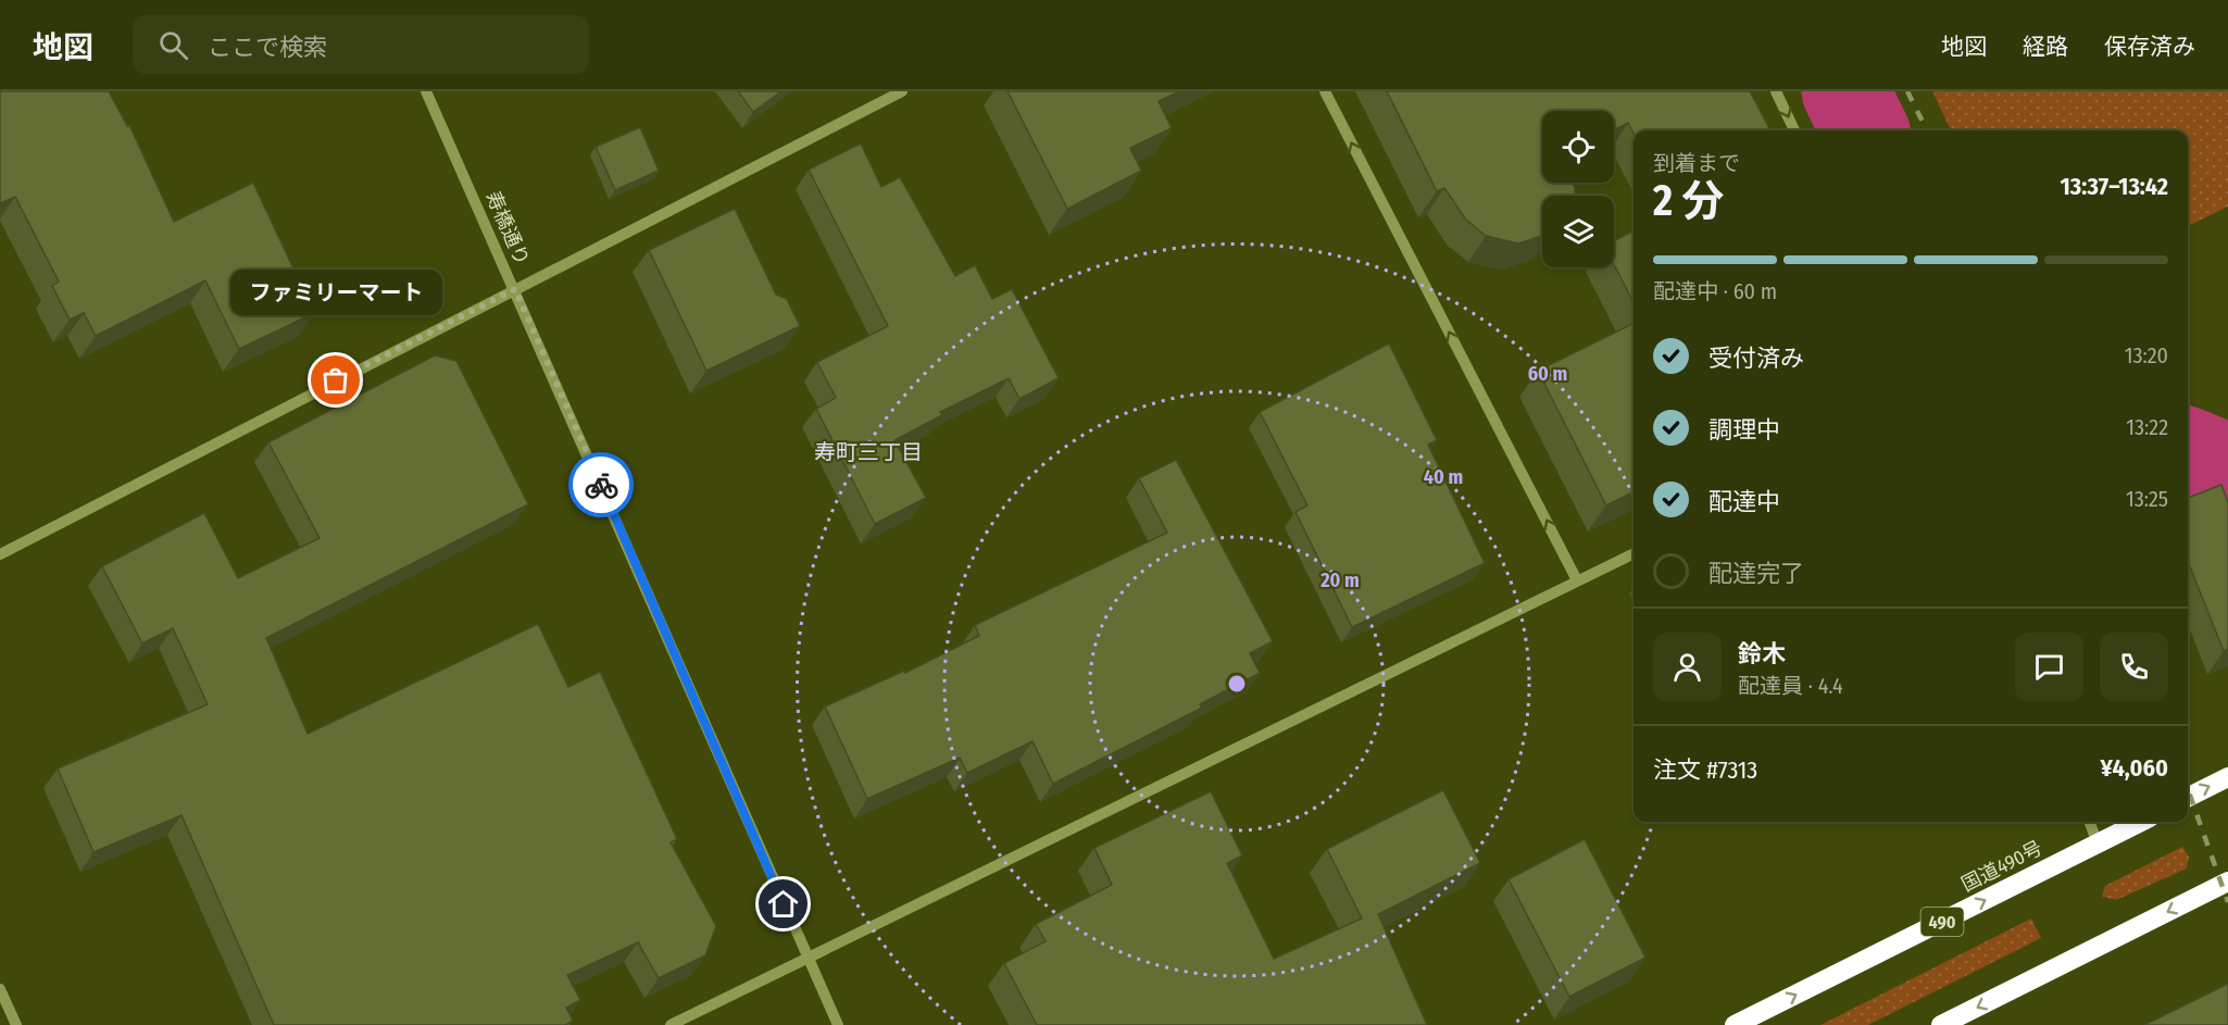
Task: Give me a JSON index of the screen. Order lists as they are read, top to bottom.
{
  "streets": {
    "highway": ["国道490号", "490"],
    "street": ["寿橋通り"]
  },
  "districts": ["寿町三丁目"],
  "places": ["ファミリーマート"],
  "page": {
    "header": "地図",
    "search": "ここで検索",
    "nav": ["地図", "経路", "保存済み"],
    "heading": ["2 分", "到着まで", "13:37–13:42"],
    "panel": [
      "鈴木",
      "配達員 · 4.4",
      "注文 #7313",
      "¥4,060"
    ],
    "bar": "配達中 · 60 m",
    "bubble": "ファミリーマート",
    "list": [
      ["受付済み", "13:20"],
      ["調理中", "13:22"],
      ["配達中", "13:25"],
      "配達完了"
    ]
  },
  "rings": ["60 m", "40 m", "20 m"]
}
